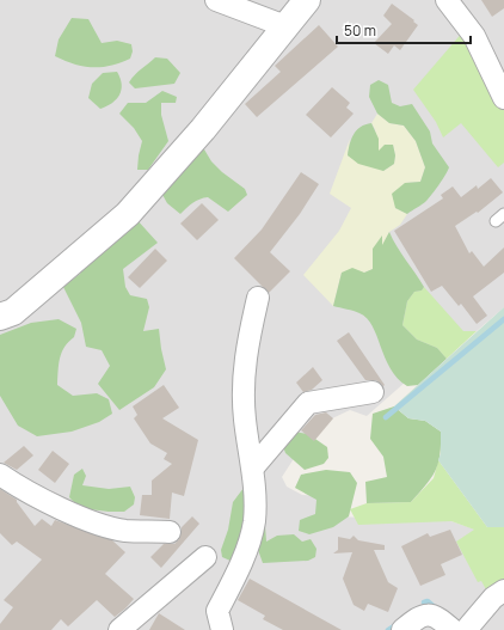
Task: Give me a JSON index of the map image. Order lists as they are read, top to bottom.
{
  "scale_bar": "50 m"
}
